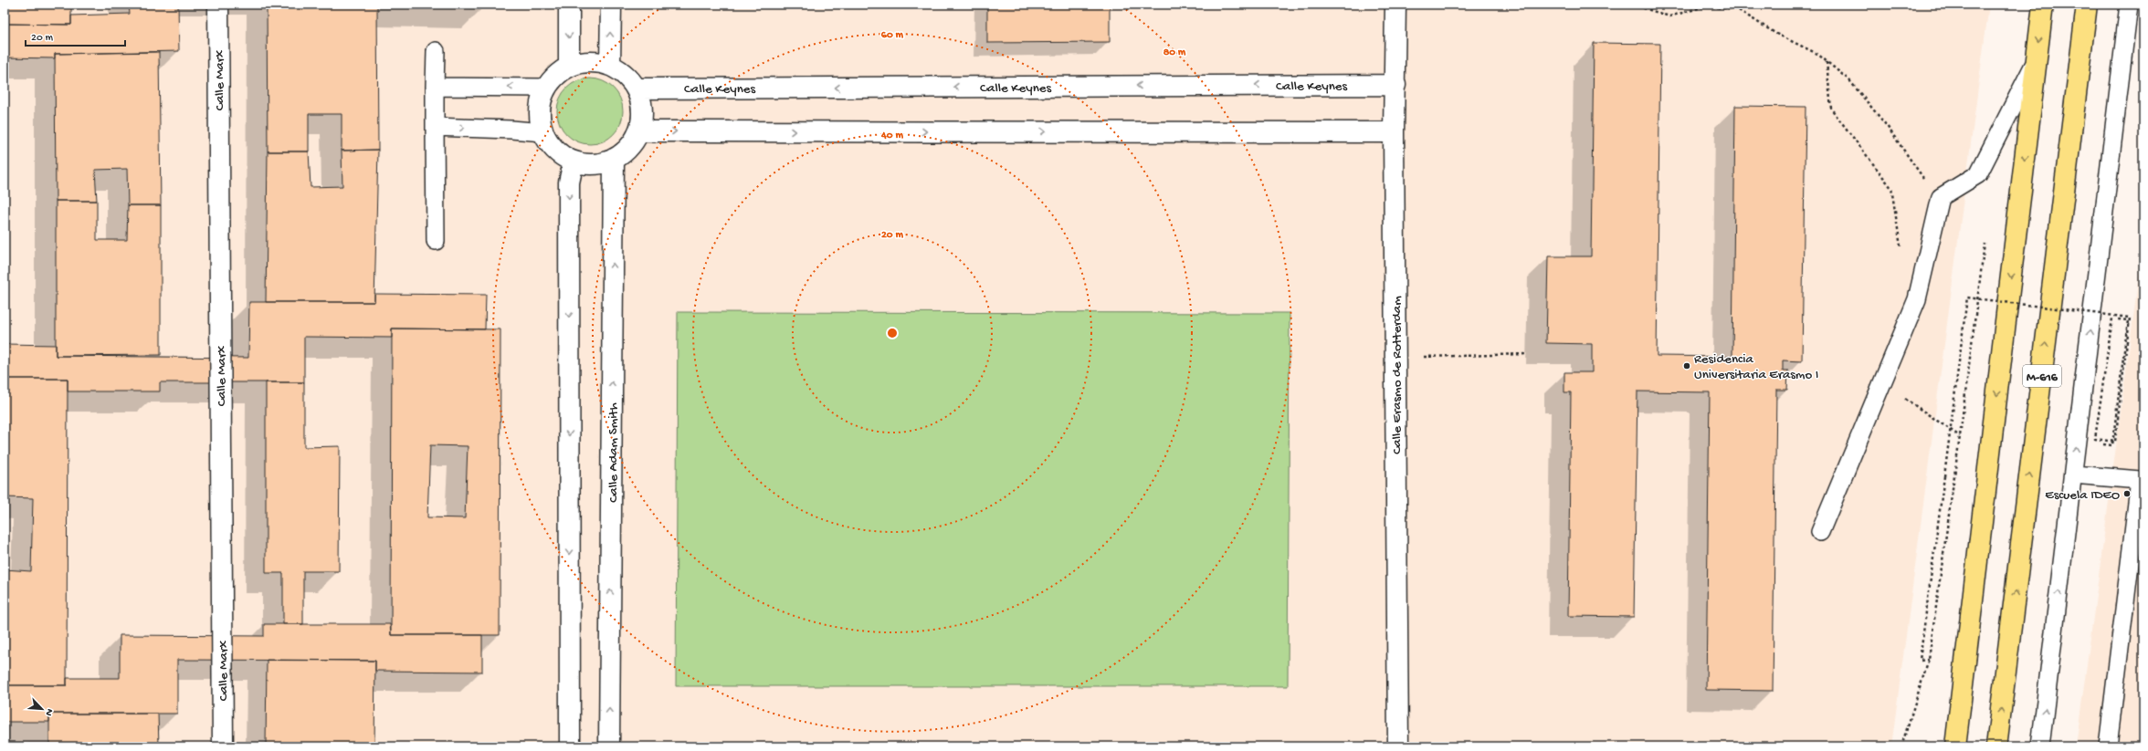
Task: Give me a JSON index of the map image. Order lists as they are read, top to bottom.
{
  "streets": {
    "highway": ["M-616"],
    "street": [
      "Calle Marx",
      "Calle Keynes",
      "Calle Erasmo de Rotterdam",
      "Calle Adam Smith"
    ]
  },
  "crossings": [
    ["Calle Keynes", "Calle Erasmo de Rotterdam"],
    ["Calle Keynes", "Calle Adam Smith"]
  ],
  "places": ["Residencia Universitaria Erasmo I", "Escuela IDEO"],
  "scale_bar": "20 m",
  "north": "bottom right",
  "rings": [
    "60 m",
    "80 m",
    "40 m",
    "20 m"
  ]
}
